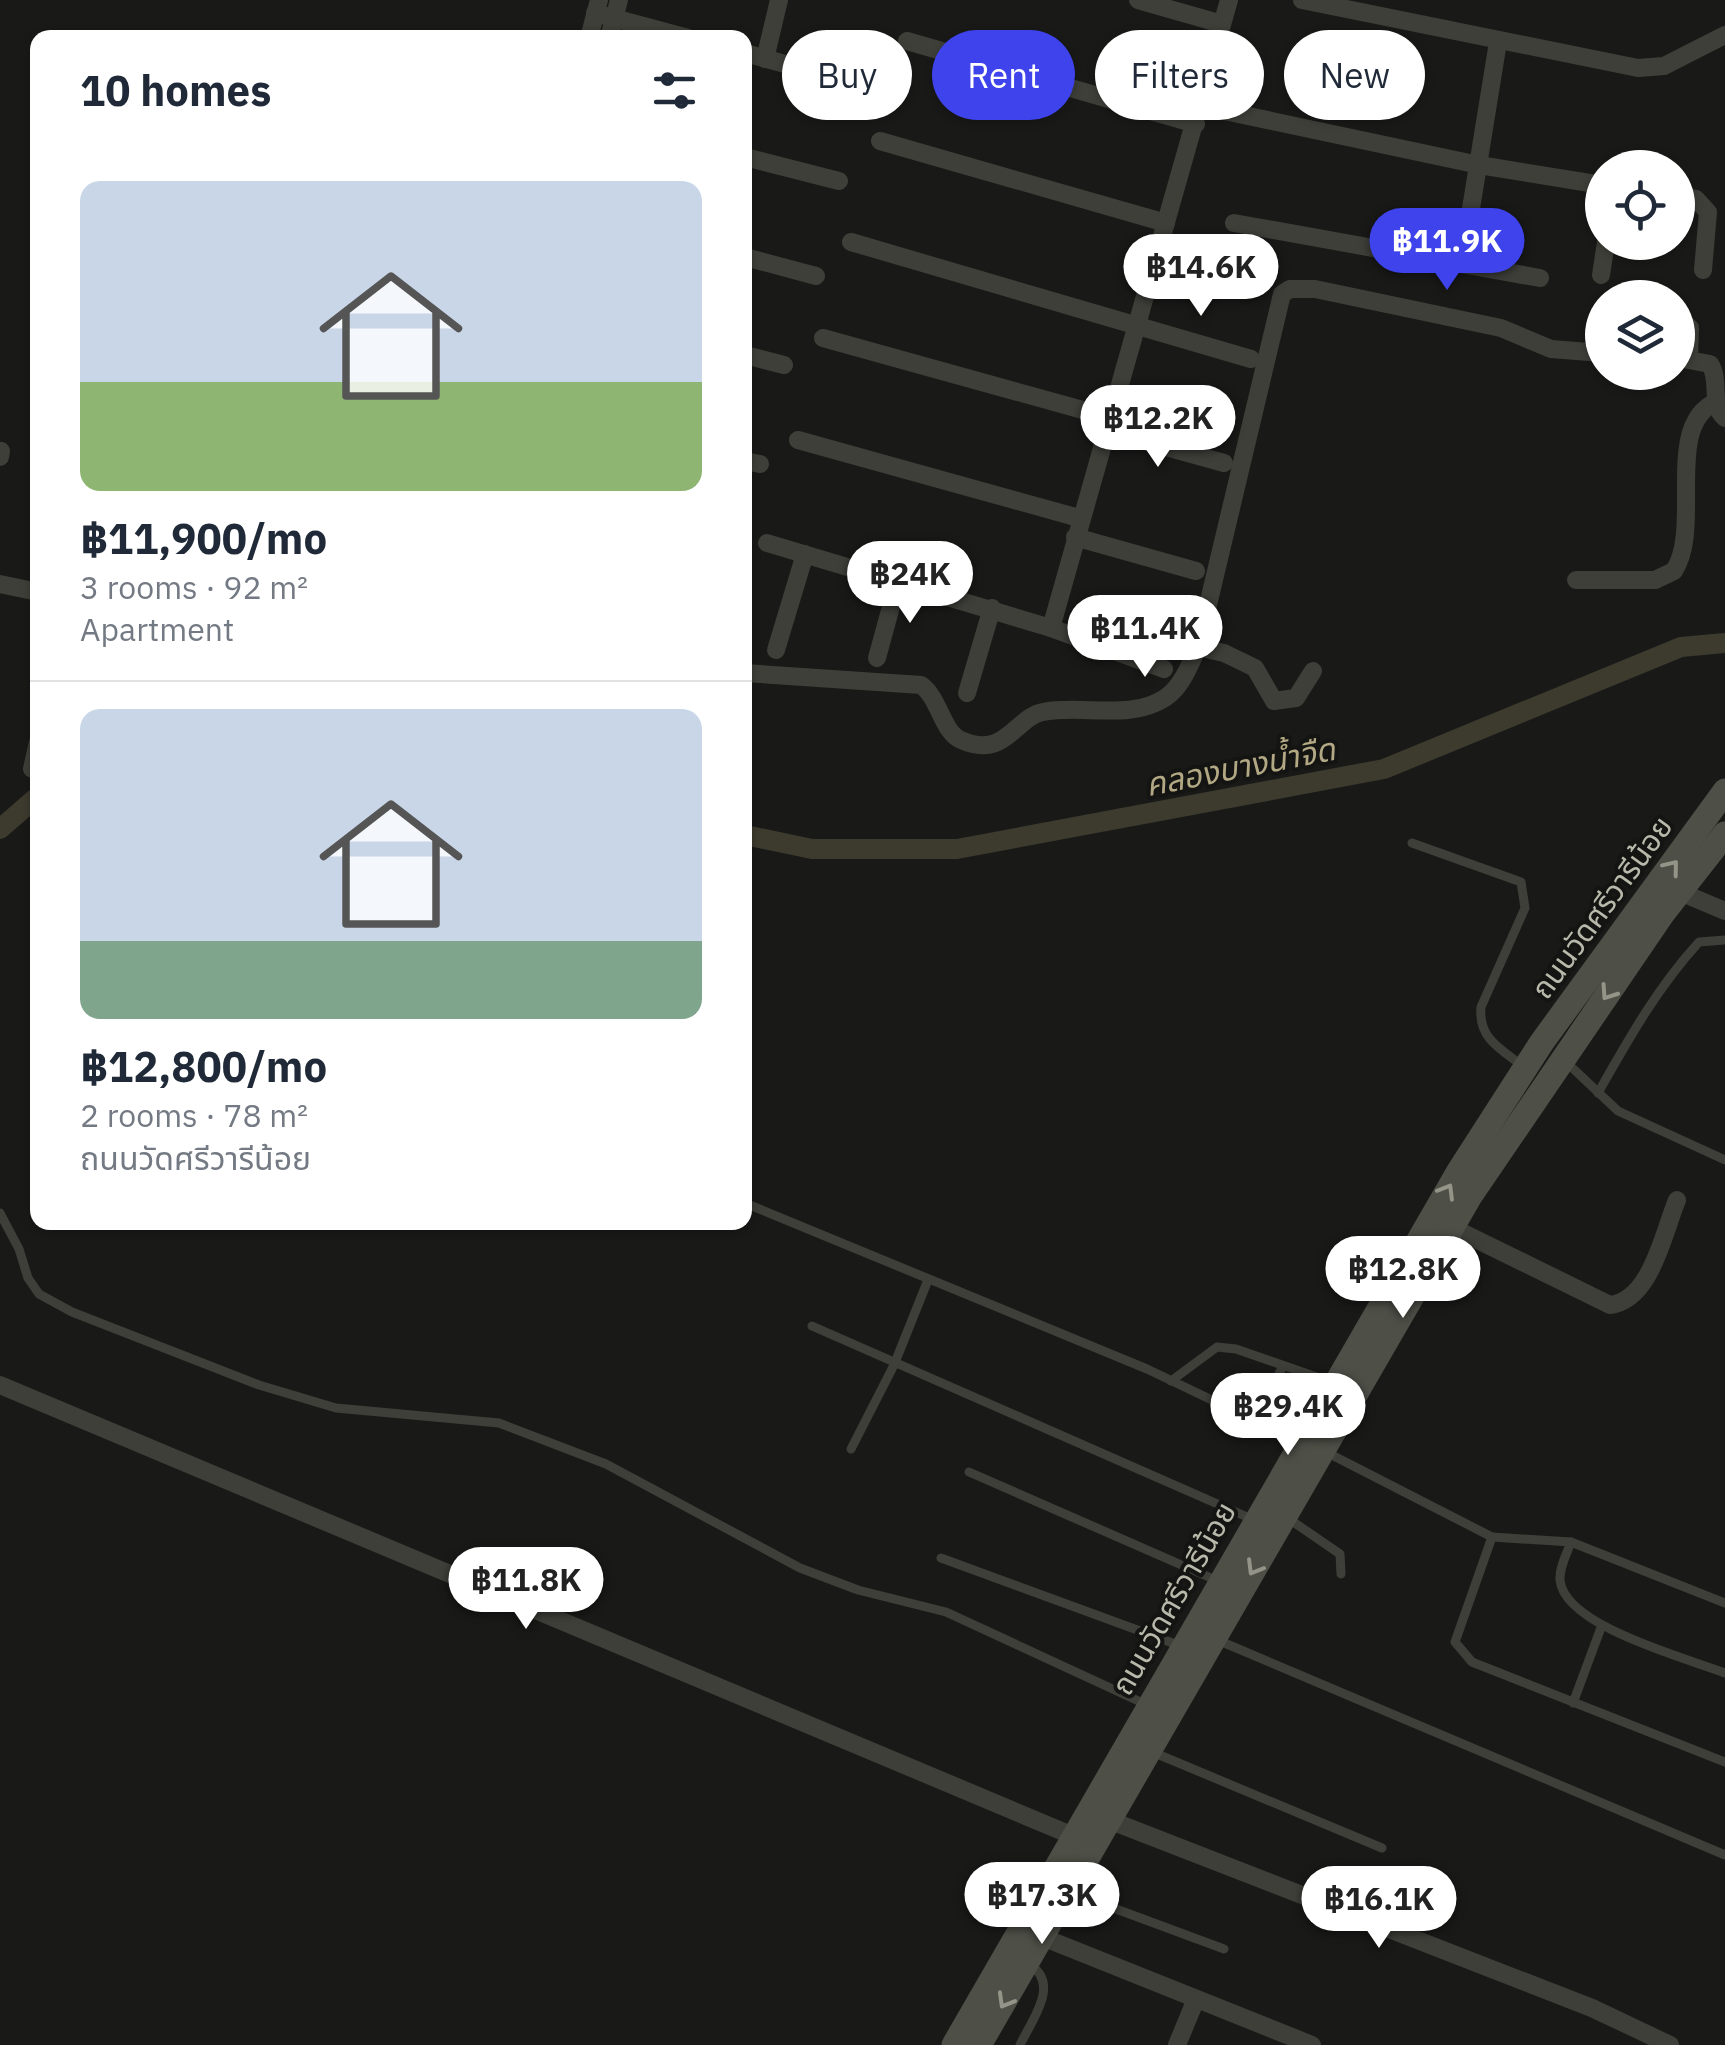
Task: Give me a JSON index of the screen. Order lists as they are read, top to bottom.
{
  "streets": {
    "main road": ["ถนนวัดศรีวารีน้อย"]
  },
  "water": ["คลองบางน้ำจืด"],
  "page": {
    "chip": [
      "Buy",
      "Rent",
      "Filters",
      "New"
    ],
    "heading": "10 homes",
    "list": [
      {
        "name": "฿11,900/mo",
        "note": "3 rooms · 92 m² · Apartment"
      },
      {
        "name": "฿12,800/mo",
        "note": "2 rooms · 78 m² · ถนนวัดศรีวารีน้อย"
      }
    ],
    "price": [
      "฿11.9K",
      "฿14.6K",
      "฿12.2K",
      "฿24K",
      "฿11.4K",
      "฿12.8K",
      "฿29.4K",
      "฿11.8K",
      "฿17.3K",
      "฿16.1K"
    ]
  }
}
